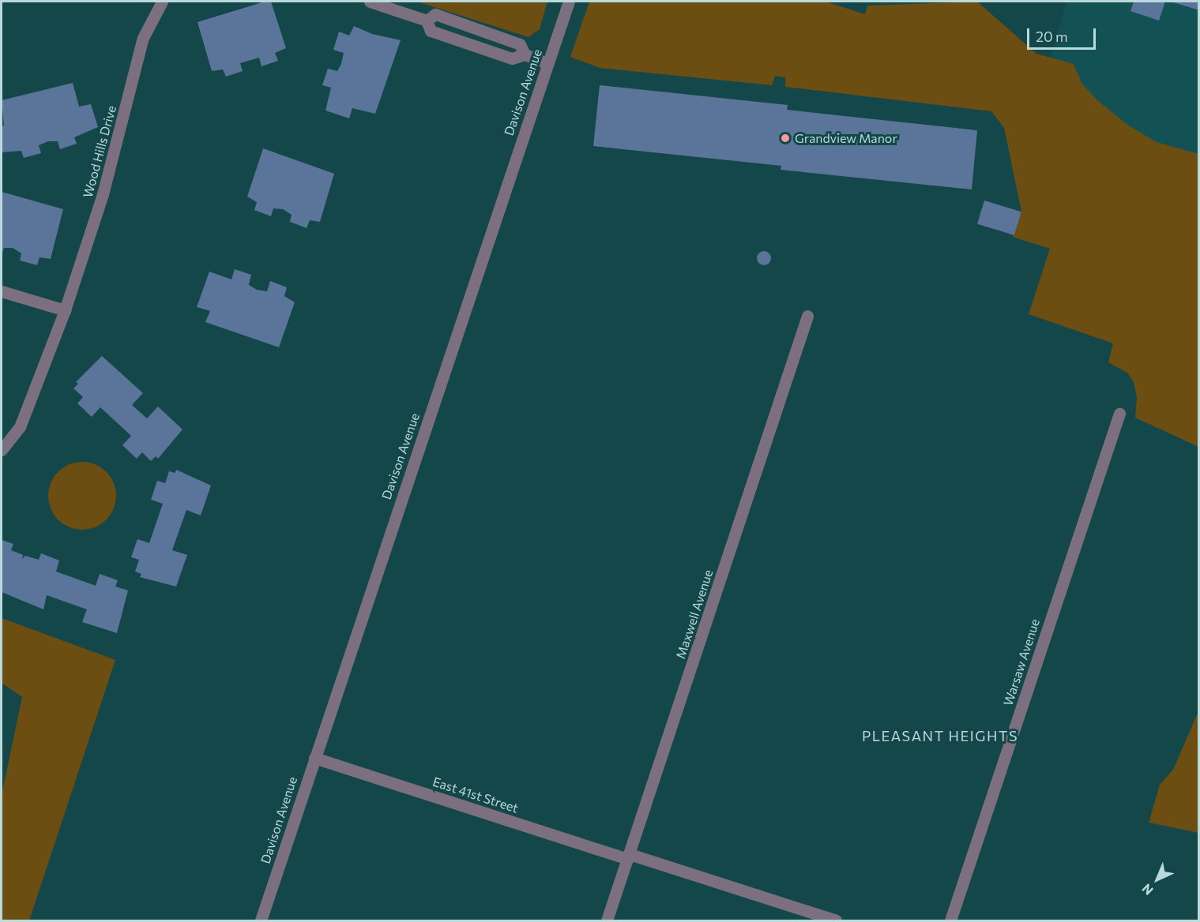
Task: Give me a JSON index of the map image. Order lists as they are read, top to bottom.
{
  "streets": {
    "street": [
      "Davison Avenue",
      "Wood Hills Drive",
      "Maxwell Avenue",
      "Warsaw Avenue",
      "East 41st Street"
    ]
  },
  "crossings": [
    ["Davison Avenue", "East 41st Street"],
    ["Maxwell Avenue", "East 41st Street"]
  ],
  "districts": ["PLEASANT HEIGHTS"],
  "places": ["Grandview Manor"],
  "scale_bar": "20 m",
  "north": "bottom left"
}
